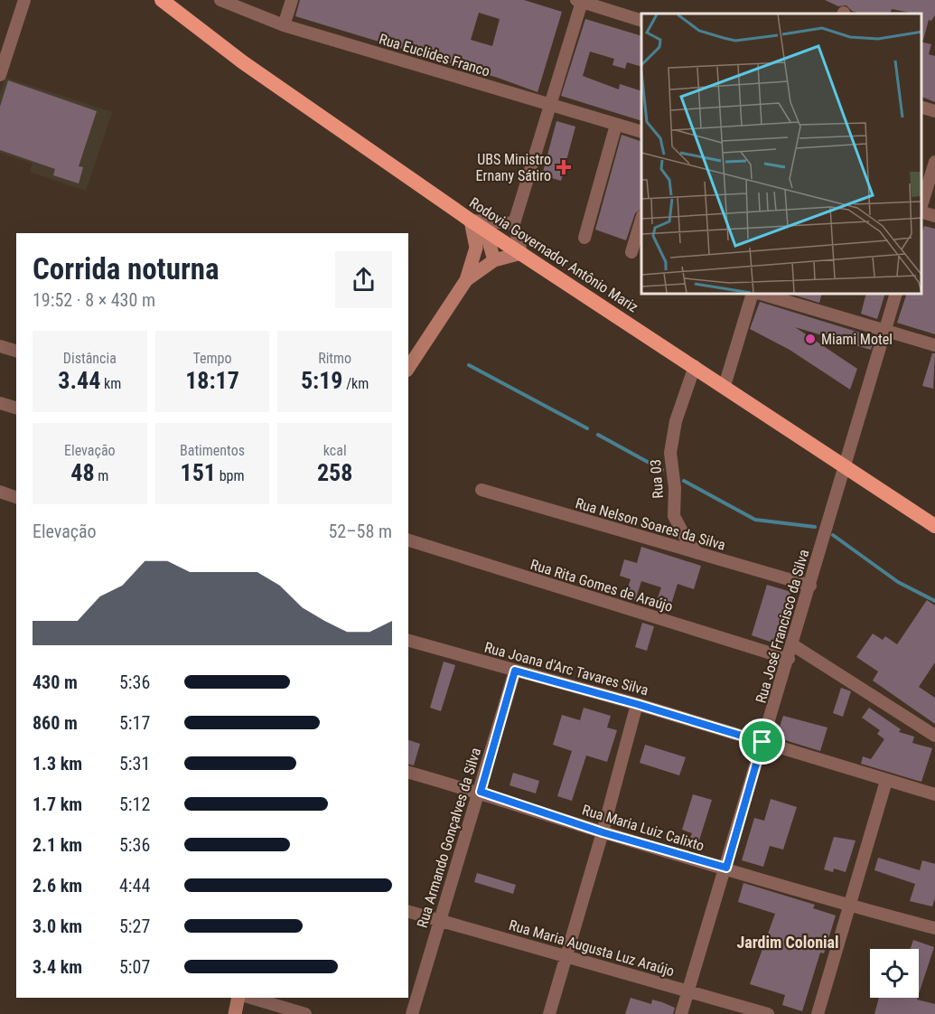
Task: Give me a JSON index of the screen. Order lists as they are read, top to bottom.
{
  "streets": {
    "highway": ["Rodovia Governador Antônio Mariz"],
    "street": [
      "Rua Euclides Franco",
      "Rua 03",
      "Rua Nelson Soares da Silva",
      "Rua Rita Gomes de Araújo",
      "Rua José Francisco da Silva",
      "Rua Joana d'Arc Tavares Silva",
      "Rua Maria Luiz Calixto",
      "Rua Armando Gonçalves da Silva",
      "Rua Maria Augusta Luz Araújo"
    ]
  },
  "crossings": [
    ["Rodovia Governador Antônio Mariz", "Rua 03"],
    ["Rodovia Governador Antônio Mariz", "Rua José Francisco da Silva"],
    ["Rua 03", "Rua Nelson Soares da Silva"],
    ["Rua Nelson Soares da Silva", "Rua José Francisco da Silva"],
    ["Rua Rita Gomes de Araújo", "Rua José Francisco da Silva"],
    ["Rua José Francisco da Silva", "Rua Joana d'Arc Tavares Silva"],
    ["Rua José Francisco da Silva", "Rua Maria Luiz Calixto"],
    ["Rua José Francisco da Silva", "Rua Maria Augusta Luz Araújo"],
    ["Rua Joana d'Arc Tavares Silva", "Rua Armando Gonçalves da Silva"],
    ["Rua Maria Luiz Calixto", "Rua Armando Gonçalves da Silva"],
    ["Rua Armando Gonçalves da Silva", "Rua Maria Augusta Luz Araújo"]
  ],
  "districts": ["Jardim Colonial"],
  "places": {
    "health": ["UBS Ministro Ernany Sátiro"],
    "other": ["Miami Motel"]
  },
  "page": {
    "heading": ["Corrida noturna", "19:52 · 8 × 430 m"],
    "stats": [
      ["Distância", "3.44 km"],
      ["Tempo", "18:17"],
      ["Ritmo", "5:19 /km"],
      ["Elevação", "48 m"],
      ["Batimentos", "151 bpm"],
      ["kcal", "258"]
    ],
    "chart": ["Elevação", "52–58 m"],
    "list": [
      {
        "name": "430 m",
        "note": "5:36"
      },
      {
        "name": "860 m",
        "note": "5:17"
      },
      {
        "name": "1.3 km",
        "note": "5:31"
      },
      {
        "name": "1.7 km",
        "note": "5:12"
      },
      {
        "name": "2.1 km",
        "note": "5:36"
      },
      {
        "name": "2.6 km",
        "note": "4:44"
      },
      {
        "name": "3.0 km",
        "note": "5:27"
      },
      {
        "name": "3.4 km",
        "note": "5:07"
      }
    ]
  }
}
